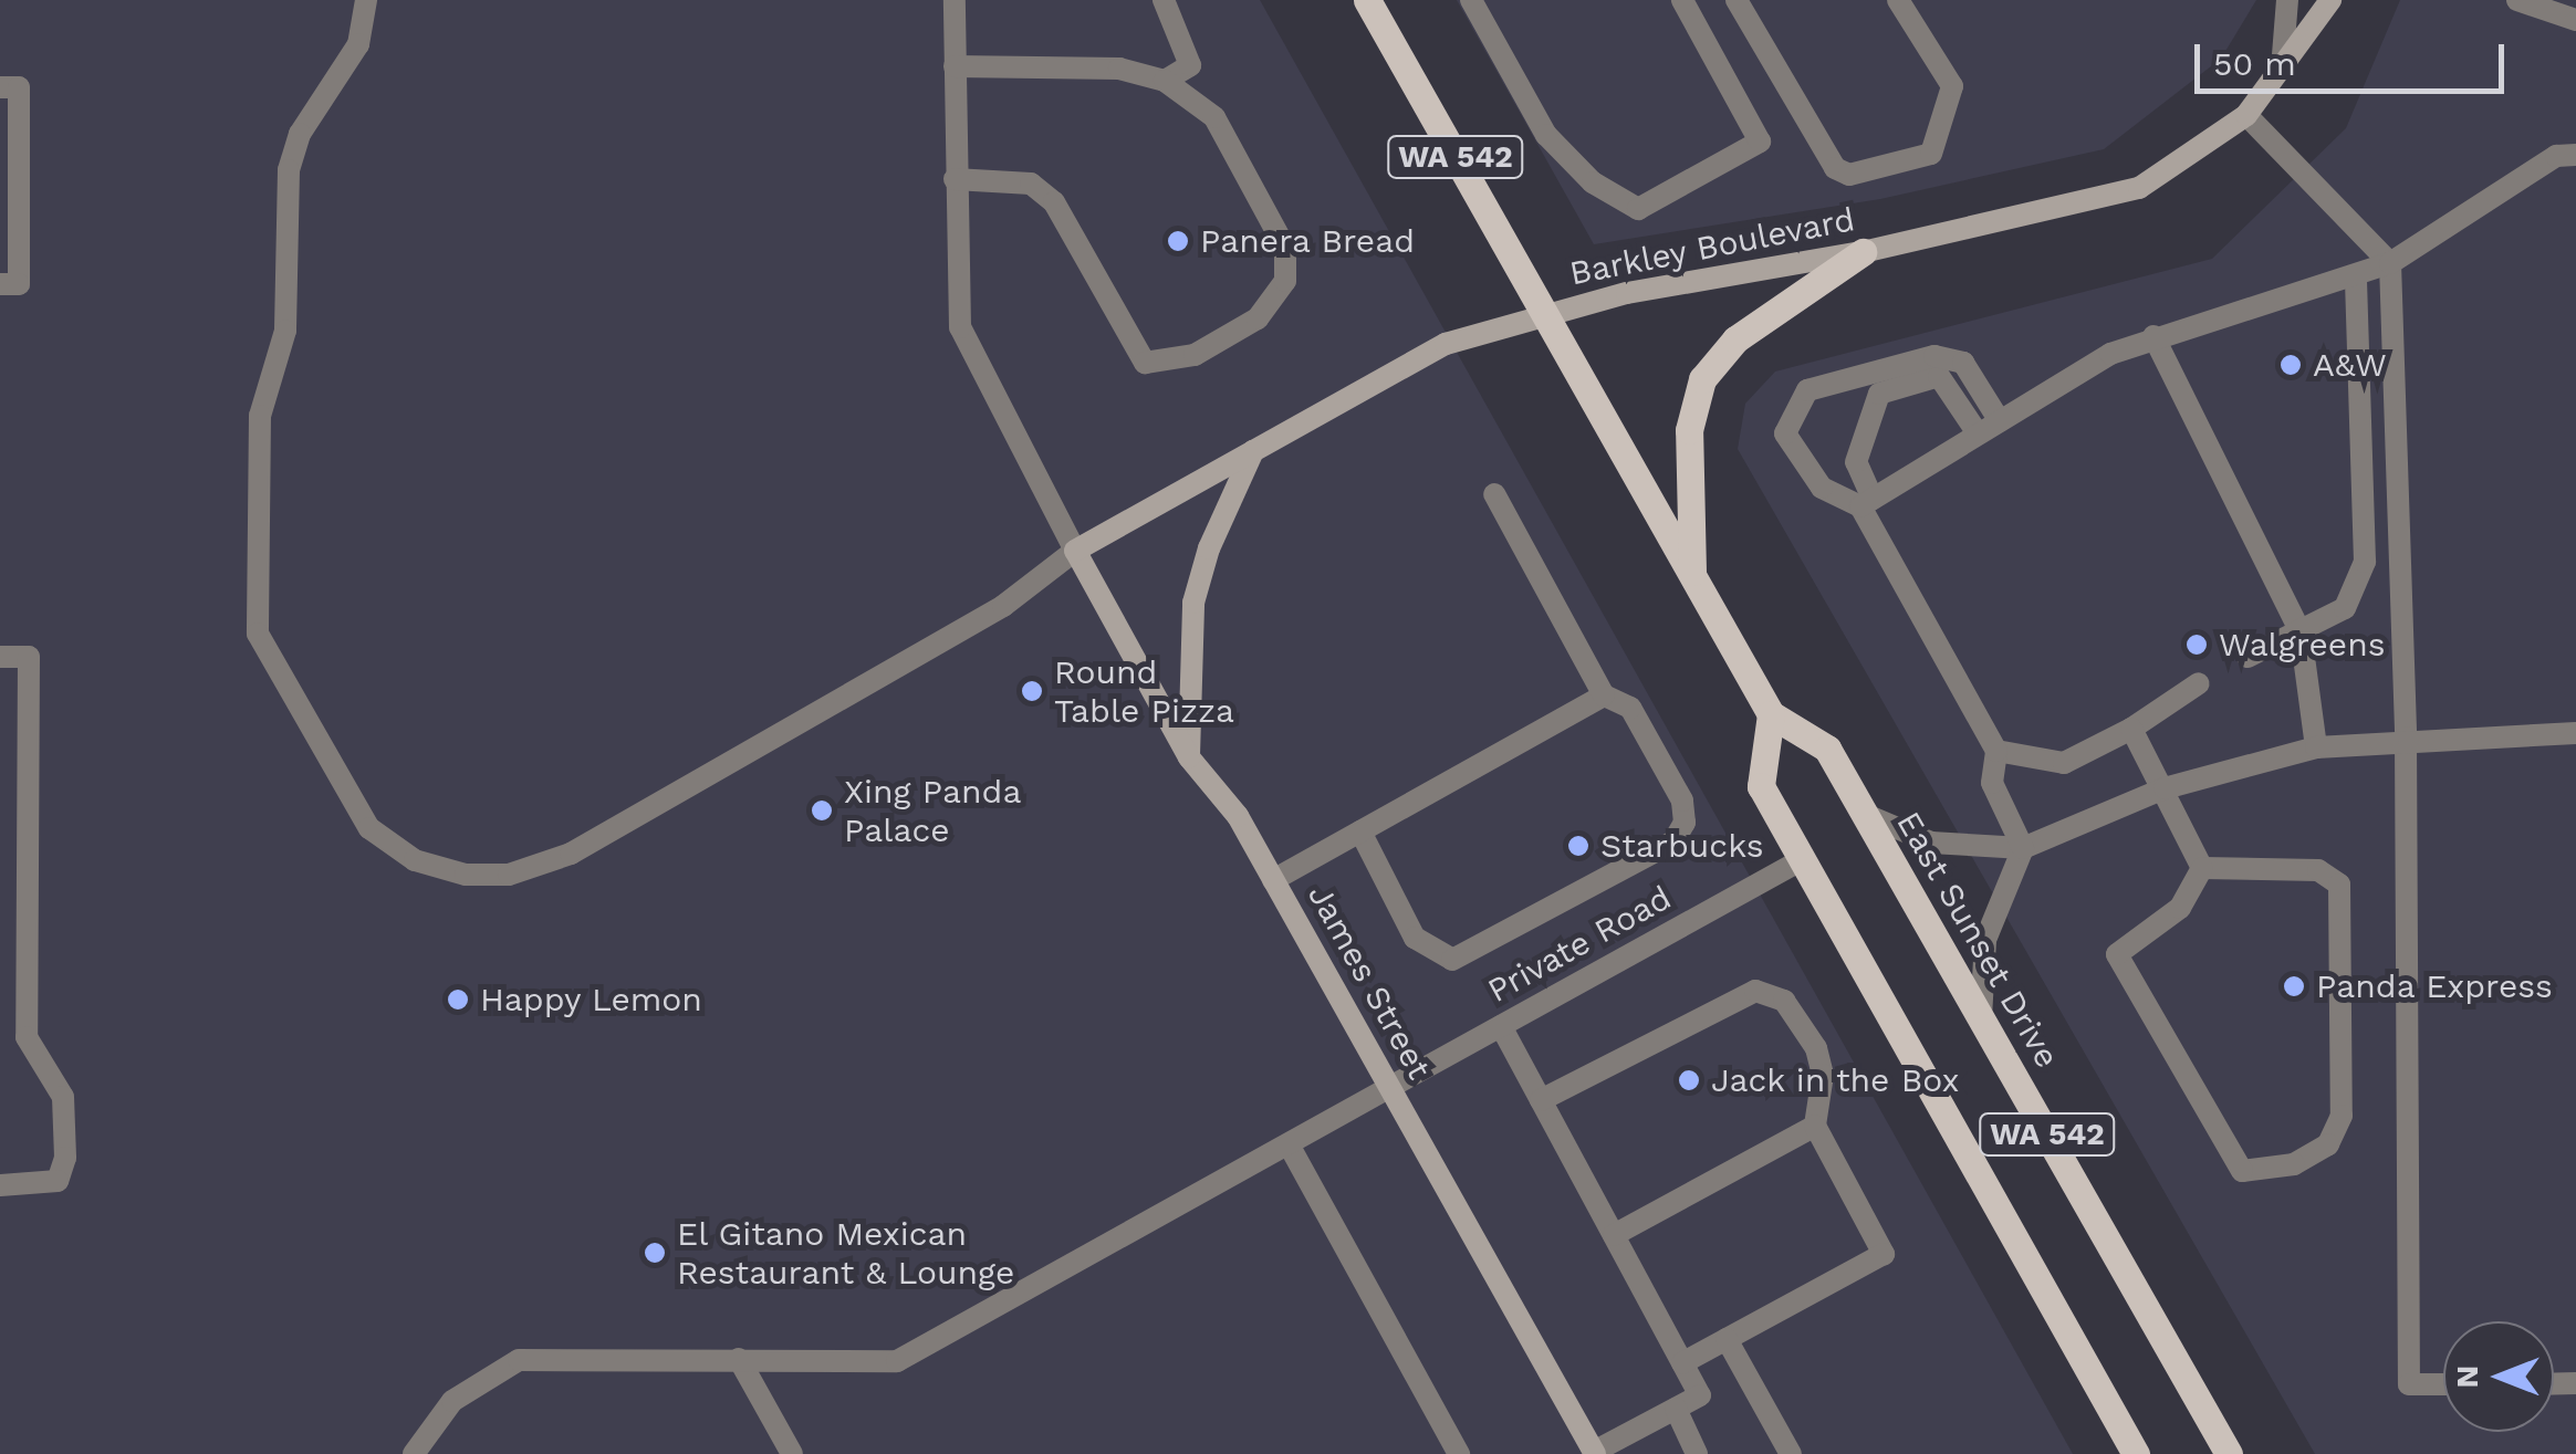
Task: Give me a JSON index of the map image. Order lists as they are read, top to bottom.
{
  "streets": {
    "main road": ["WA 542", "East Sunset Drive"],
    "street": ["Barkley Boulevard", "Private Road", "James Street"]
  },
  "crossings": [
    ["WA 542", "East Sunset Drive"],
    ["WA 542", "Private Road"],
    ["Barkley Boulevard", "East Sunset Drive"],
    ["Barkley Boulevard", "James Street"],
    ["Private Road", "James Street"]
  ],
  "places": [
    "Panera Bread",
    "A&W",
    "Walgreens",
    "Round Table Pizza",
    "Xing Panda Palace",
    "Starbucks",
    "Panda Express",
    "Happy Lemon",
    "Jack in the Box",
    "El Gitano Mexican Restaurant & Lounge"
  ],
  "scale_bar": "50 m",
  "north": "left"
}
